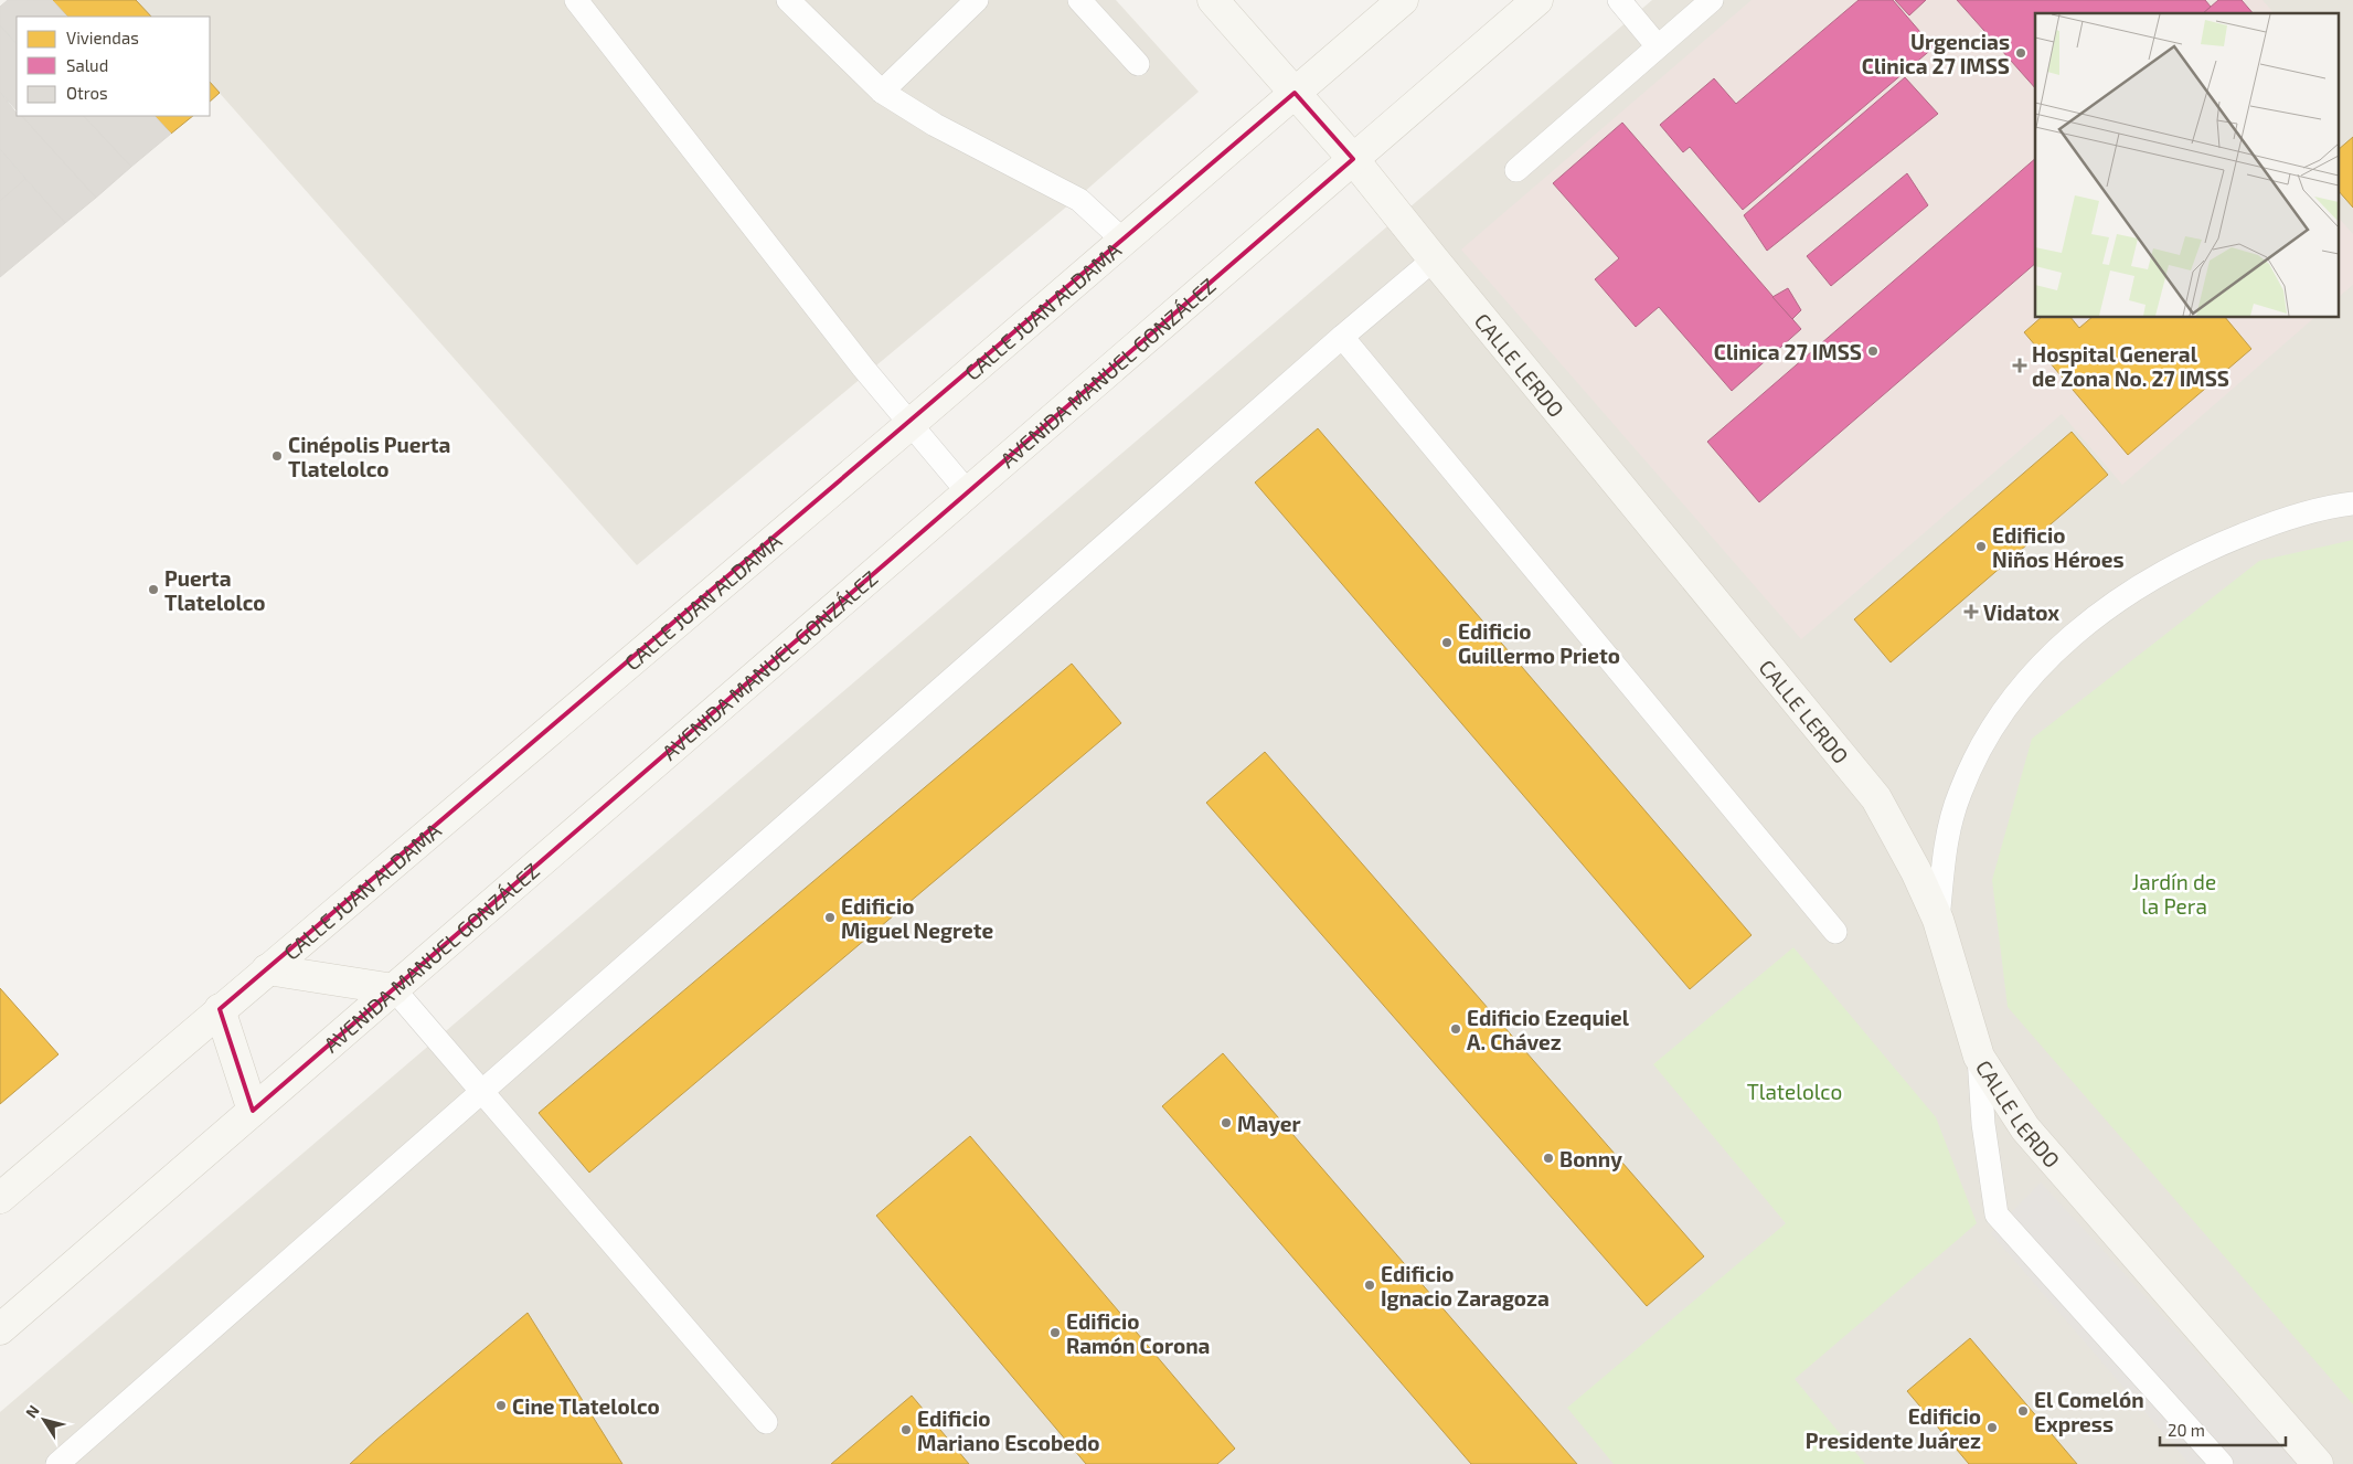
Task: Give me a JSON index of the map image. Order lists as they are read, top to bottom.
{
  "streets": {
    "street": ["CALLE JUAN ALDAMA", "CALLE LERDO", "AVENIDA MANUEL GONZÁLEZ"]
  },
  "crossings": [
    ["CALLE JUAN ALDAMA", "CALLE LERDO"],
    ["CALLE LERDO", "AVENIDA MANUEL GONZÁLEZ"]
  ],
  "parks": ["Jardín de la Pera", "Tlatelolco"],
  "places": {
    "other": [
      "Urgencias Clinica 27 IMSS",
      "Clinica 27 IMSS",
      "Cinépolis Puerta Tlatelolco",
      "Edificio Niños Héroes",
      "Puerta Tlatelolco",
      "Edificio Guillermo Prieto",
      "Edificio Miguel Negrete",
      "Edificio Ezequiel A. Chávez",
      "Mayer",
      "Bonny",
      "Edificio Ignacio Zaragoza",
      "Edificio Ramón Corona",
      "Cine Tlatelolco",
      "El Comelón Express",
      "Edificio Presidente Juárez",
      "Edificio Mariano Escobedo"
    ],
    "health": ["Hospital General de Zona No. 27 IMSS", "Vidatox"]
  },
  "legend": ["Viviendas", "Salud", "Otros"],
  "scale_bar": "20 m",
  "north": "top left"
}
